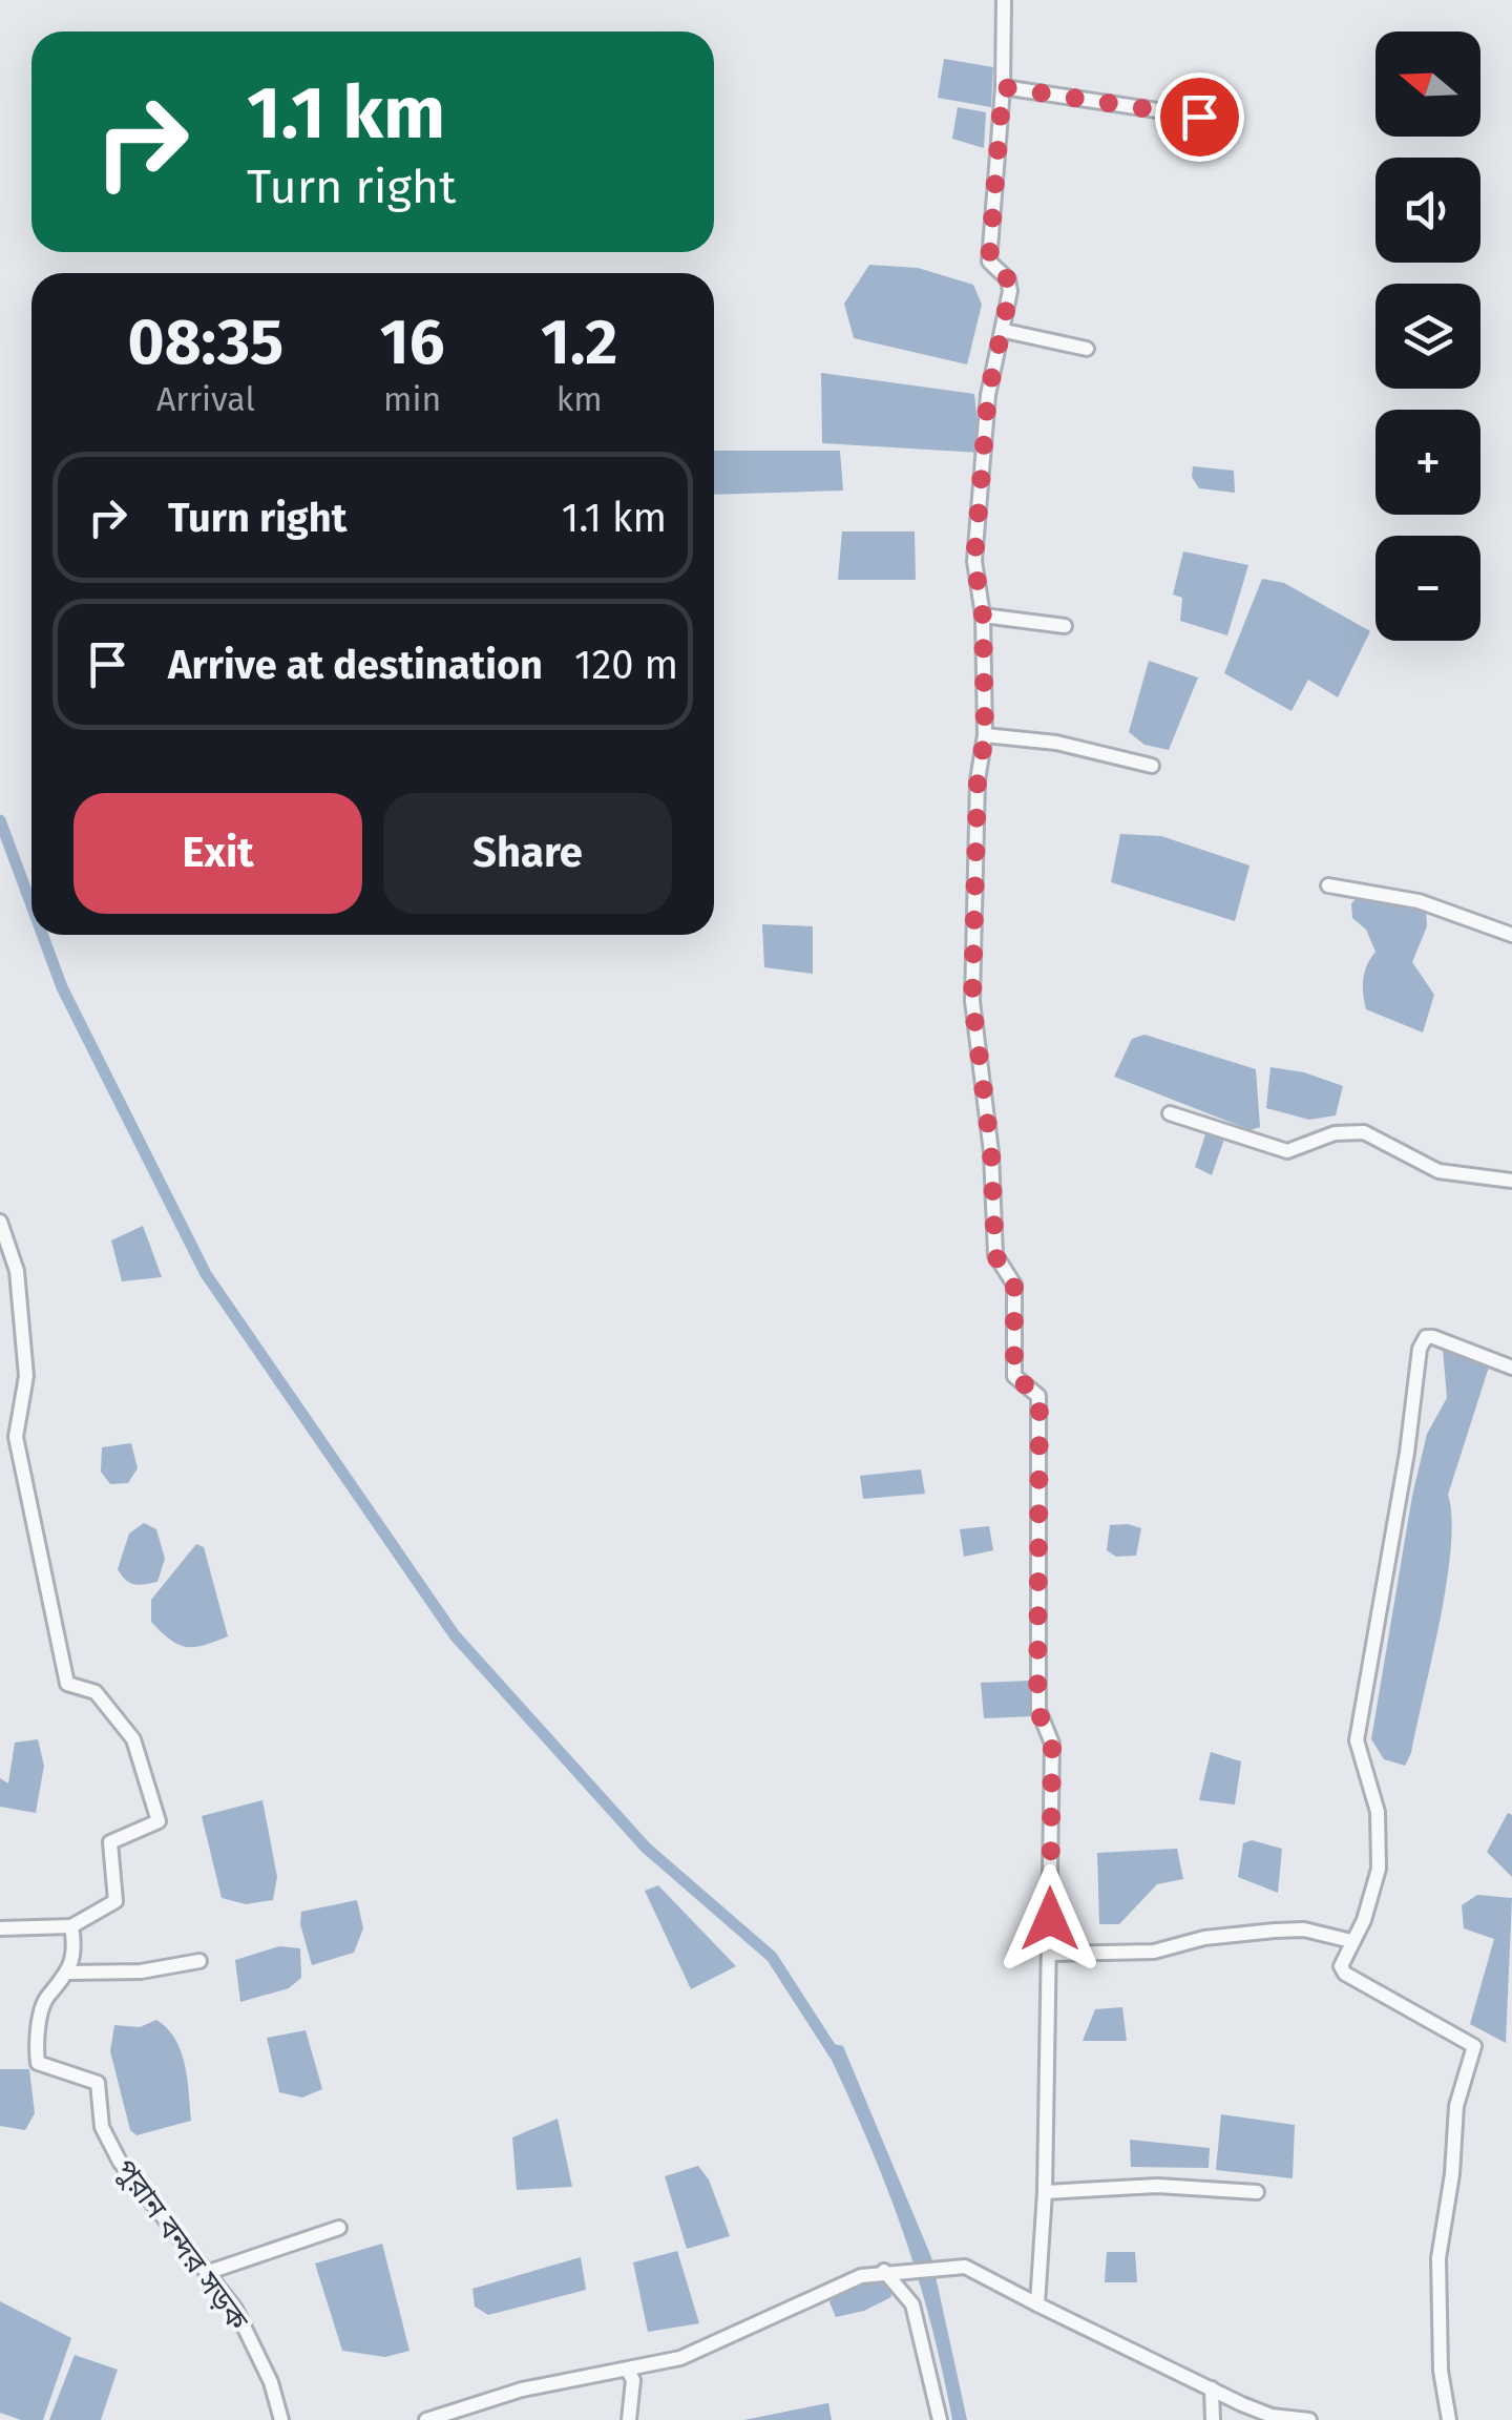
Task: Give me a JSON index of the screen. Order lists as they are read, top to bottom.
{
  "streets": {
    "street": ["পুরান বন্দর সড়ক"]
  },
  "north": "left",
  "page": {
    "map_buttons": ["+", "−"],
    "turn": ["1.1 km", "Turn right"],
    "eta": [
      "08:35",
      "Arrival",
      "16",
      "min",
      "1.2",
      "km"
    ],
    "list": [
      {
        "name": "Turn right",
        "value": "1.1 km"
      },
      {
        "name": "Arrive at destination",
        "value": "120 m"
      }
    ],
    "buttons": ["Exit", "Share"]
  }
}
